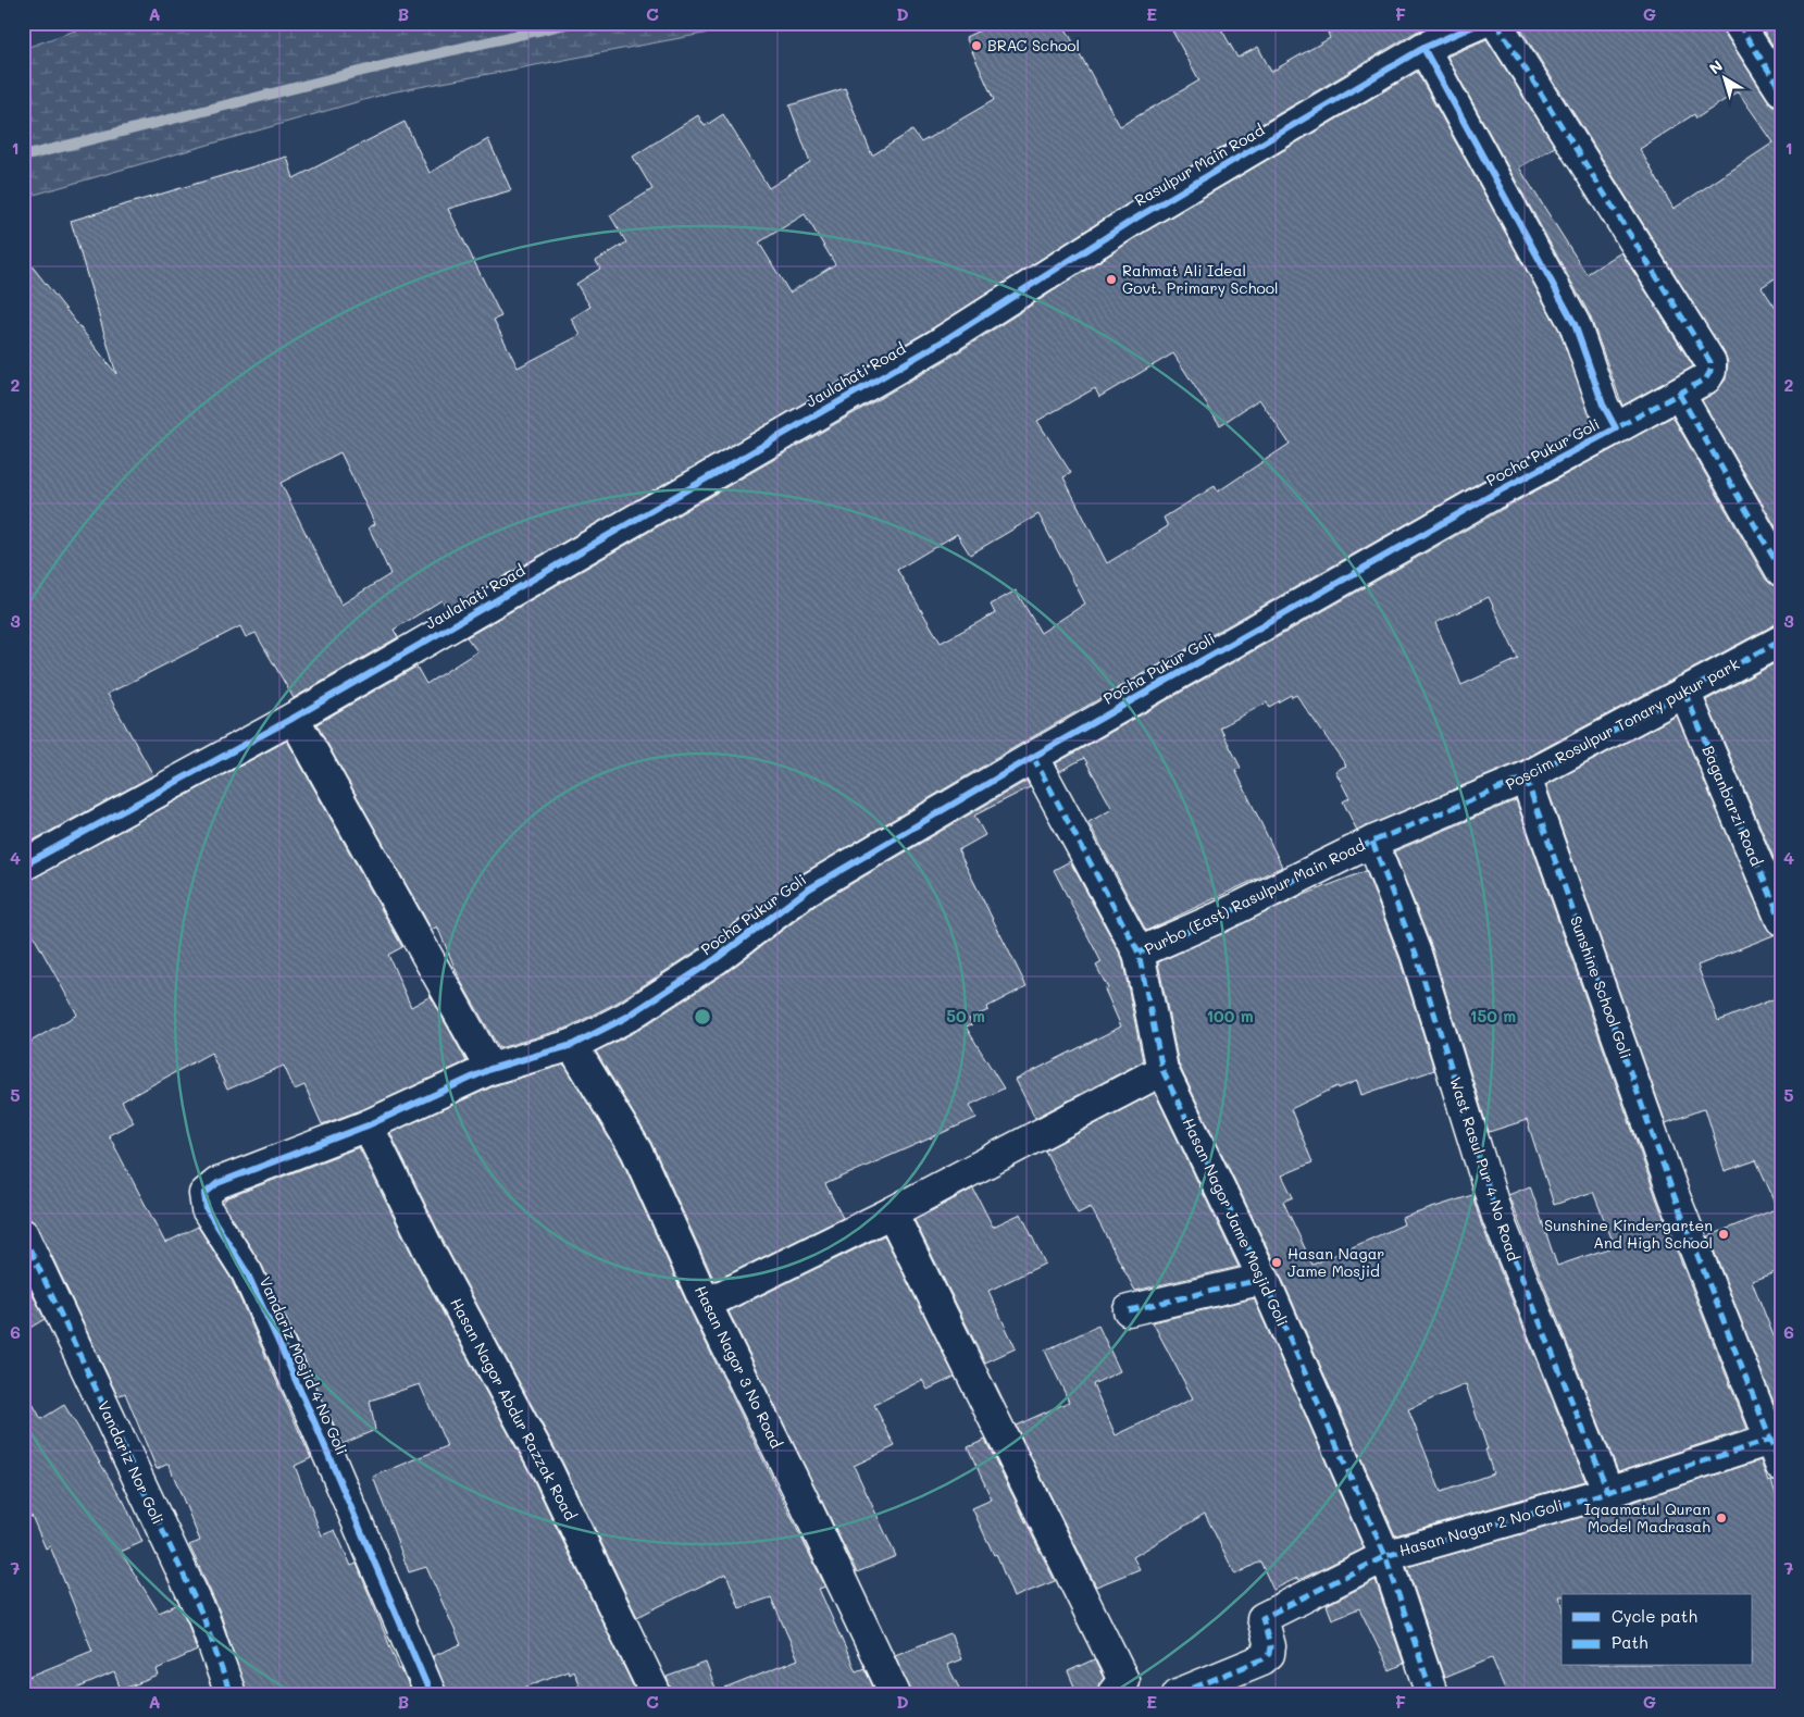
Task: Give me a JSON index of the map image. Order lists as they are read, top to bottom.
{
  "streets": {
    "street": [
      "Rasulpur Main Road",
      "Jaulahati Road",
      "Pocha Pukur Goli",
      "Poscim Rosulpur Tonary pukur park",
      "Baganbarzi Road",
      "Purbo (East) Rasulpur Main Road",
      "Sunshine School Goli",
      "Wast Rasul Pur 4 No Road",
      "Hasan Nagor Jame Mosjid Goli",
      "Vandariz Mosjid 4 No Goli",
      "Hasan Nagor 3 No Road",
      "Hasan Nagor Abdur Razzak Road",
      "Vandariz Nor Goli",
      "Hasan Nagar 2 No Goli"
    ]
  },
  "crossings": [
    ["Rasulpur Main Road", "Jaulahati Road"],
    ["Rasulpur Main Road", "Pocha Pukur Goli"],
    ["Pocha Pukur Goli", "Hasan Nagor Jame Mosjid Goli"],
    ["Pocha Pukur Goli", "Vandariz Mosjid 4 No Goli"],
    ["Pocha Pukur Goli", "Hasan Nagor 3 No Road"],
    ["Pocha Pukur Goli", "Hasan Nagor Abdur Razzak Road"],
    ["Poscim Rosulpur Tonary pukur park", "Baganbarzi Road"],
    ["Poscim Rosulpur Tonary pukur park", "Purbo (East) Rasulpur Main Road"],
    ["Poscim Rosulpur Tonary pukur park", "Sunshine School Goli"],
    ["Poscim Rosulpur Tonary pukur park", "Wast Rasul Pur 4 No Road"],
    ["Purbo (East) Rasulpur Main Road", "Wast Rasul Pur 4 No Road"],
    ["Purbo (East) Rasulpur Main Road", "Hasan Nagor Jame Mosjid Goli"],
    ["Sunshine School Goli", "Hasan Nagar 2 No Goli"],
    ["Wast Rasul Pur 4 No Road", "Hasan Nagar 2 No Goli"],
    ["Hasan Nagor Jame Mosjid Goli", "Hasan Nagar 2 No Goli"],
    ["Vandariz Mosjid 4 No Goli", "Hasan Nagor Abdur Razzak Road"]
  ],
  "places": [
    "BRAC School",
    "Rahmat Ali Ideal Govt. Primary School",
    "Sunshine Kindergarten And High School",
    "Hasan Nagar Jame Mosjid",
    "Iqaamatul Quran Model Madrasah"
  ],
  "legend": ["Cycle path", "Path"],
  "north": "top left",
  "grid": {
    "columns": [
      "A",
      "B",
      "C",
      "D",
      "E",
      "F",
      "G"
    ],
    "rows": [
      "1",
      "2",
      "3",
      "4",
      "5",
      "6",
      "7"
    ]
  },
  "rings": ["50 m", "100 m", "150 m"]
}
